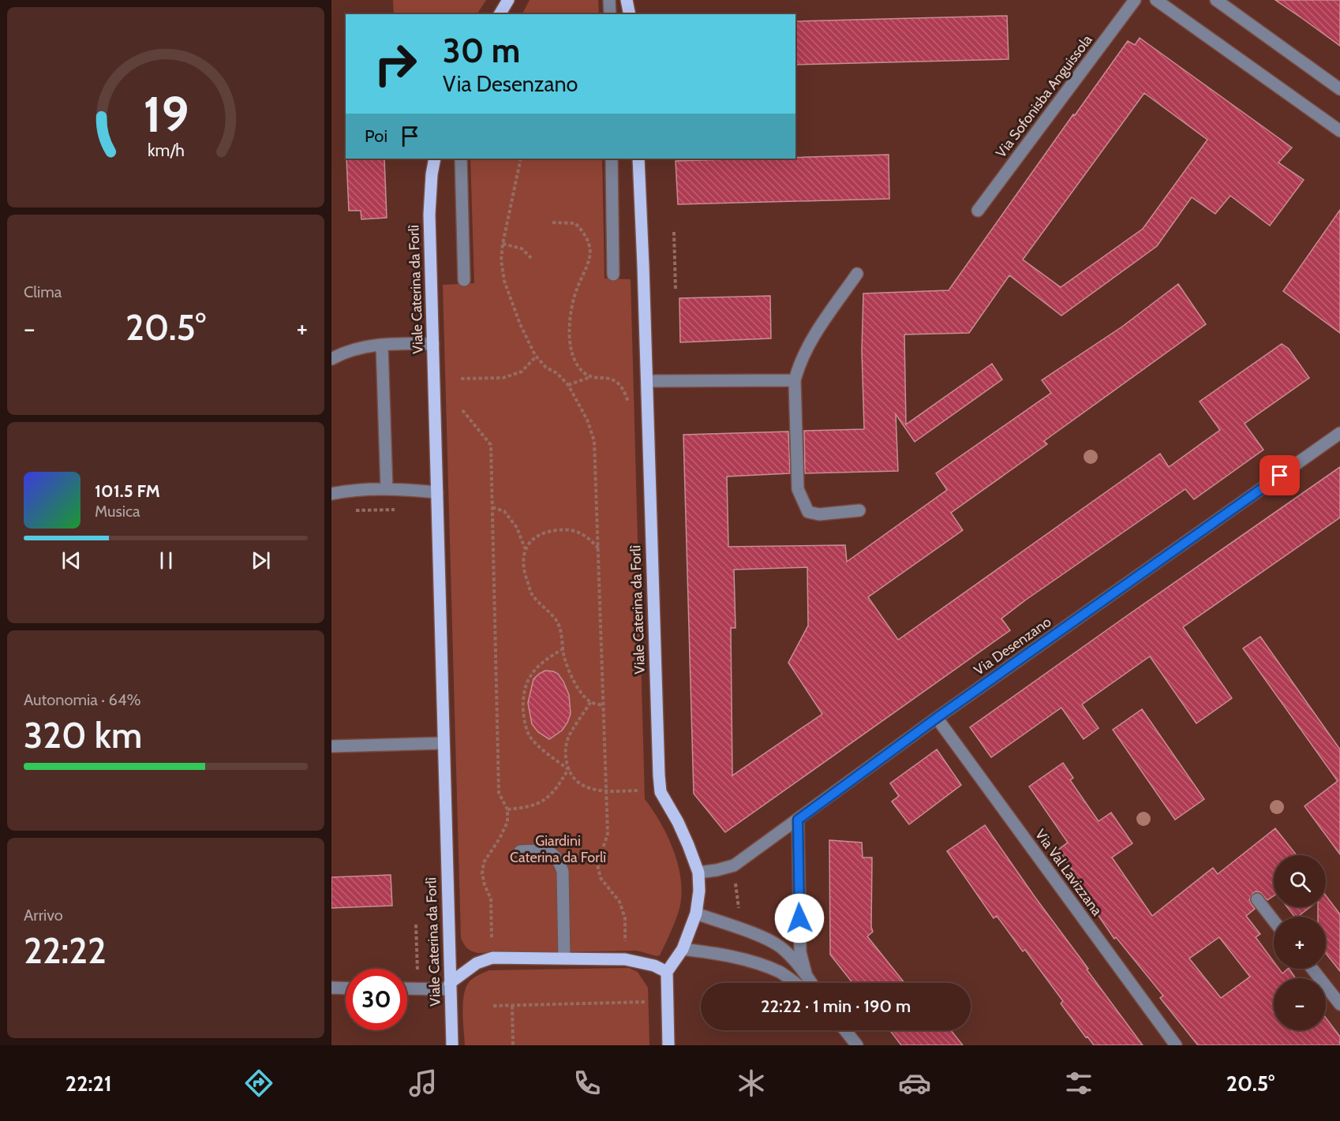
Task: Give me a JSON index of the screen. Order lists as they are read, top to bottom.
{
  "streets": {
    "main road": ["Viale Caterina da Forlì"],
    "street": ["Via Sofonisba Anguissola", "Via Desenzano", "Via Val Lavizzana"]
  },
  "crossings": [
    ["Viale Caterina da Forlì", "Via Desenzano"],
    ["Via Desenzano", "Via Val Lavizzana"]
  ],
  "parks": ["Giardini Caterina da Forlì"],
  "page": {
    "turn": ["30 m", "Via Desenzano"],
    "then": "Poi",
    "tile": [
      "Clima",
      ["Autonomia · 64%", "320 km"],
      ["Arrivo", "22:22"]
    ],
    "heat": ["−", "20.5°", "+"],
    "song": ["101.5 FM", "Musica"],
    "map_buttons": ["+", "−"],
    "limit": "30",
    "trip": "22:22 · 1 min · 190 m",
    "tabs": ["22:21", "20.5°"],
    "gauge": ["19", "km/h"]
  }
}
